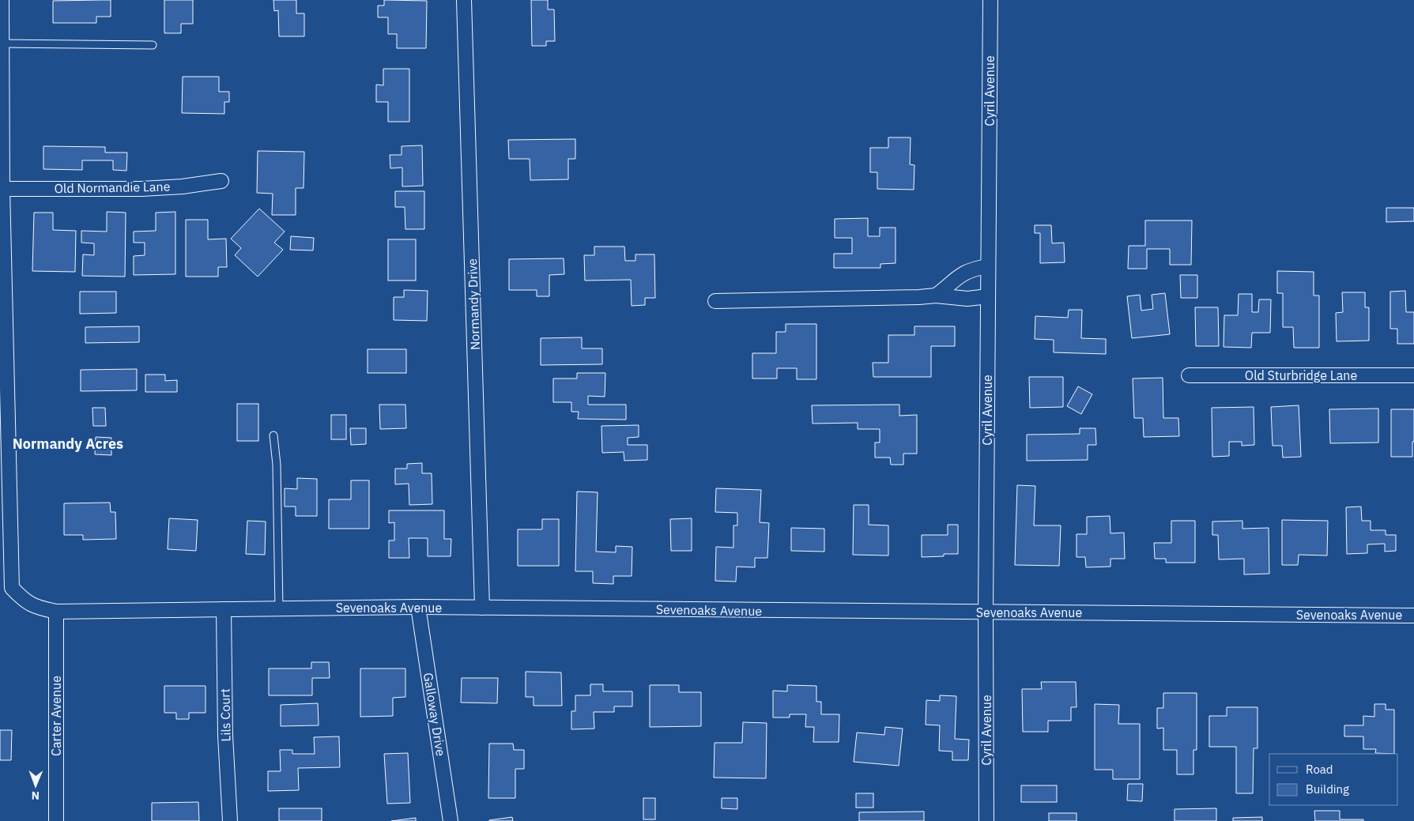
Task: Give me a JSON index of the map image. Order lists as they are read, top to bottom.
{
  "streets": {
    "street": [
      "Cyril Avenue",
      "Old Normandie Lane",
      "Normandy Drive",
      "Old Sturbridge Lane",
      "Sevenoaks Avenue",
      "Galloway Drive",
      "Lils Court",
      "Carter Avenue"
    ]
  },
  "crossings": [
    ["Cyril Avenue", "Sevenoaks Avenue"],
    ["Old Normandie Lane", "Sevenoaks Avenue"],
    ["Normandy Drive", "Sevenoaks Avenue"],
    ["Sevenoaks Avenue", "Galloway Drive"],
    ["Sevenoaks Avenue", "Lils Court"],
    ["Sevenoaks Avenue", "Carter Avenue"]
  ],
  "districts": ["Normandy Acres"],
  "legend": ["Road", "Building"],
  "north": "bottom"
}
